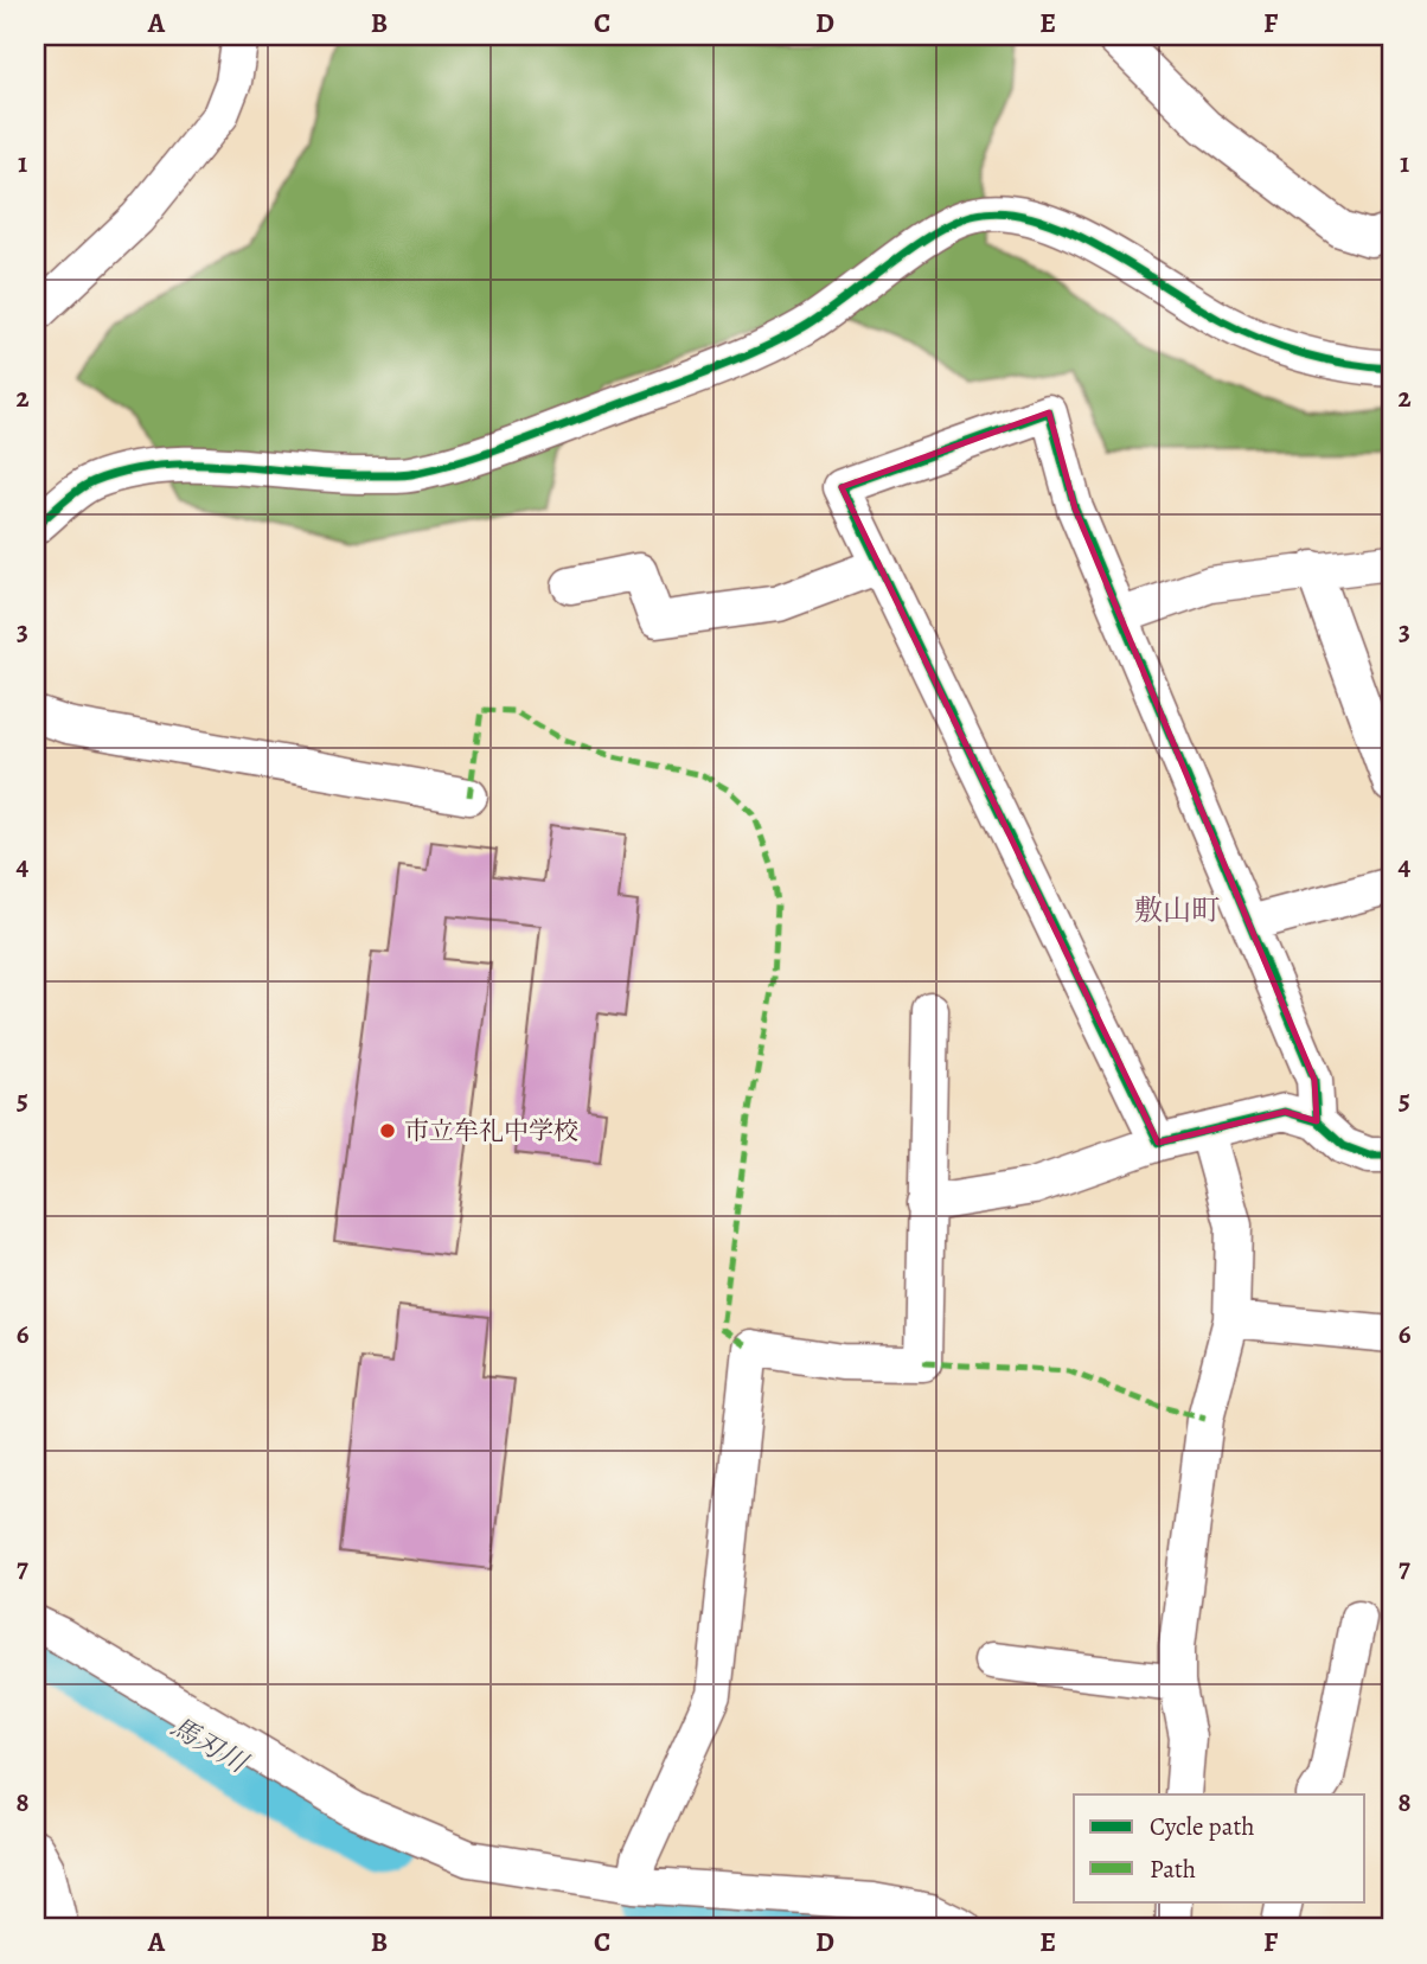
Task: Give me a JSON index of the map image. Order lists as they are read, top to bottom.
{
  "districts": ["敷山町"],
  "water": ["馬刃川"],
  "places": ["市立牟礼中学校"],
  "legend": ["Cycle path", "Path"],
  "grid": {
    "columns": [
      "A",
      "B",
      "C",
      "D",
      "E",
      "F"
    ],
    "rows": [
      "1",
      "2",
      "3",
      "4",
      "5",
      "6",
      "7",
      "8"
    ]
  }
}
